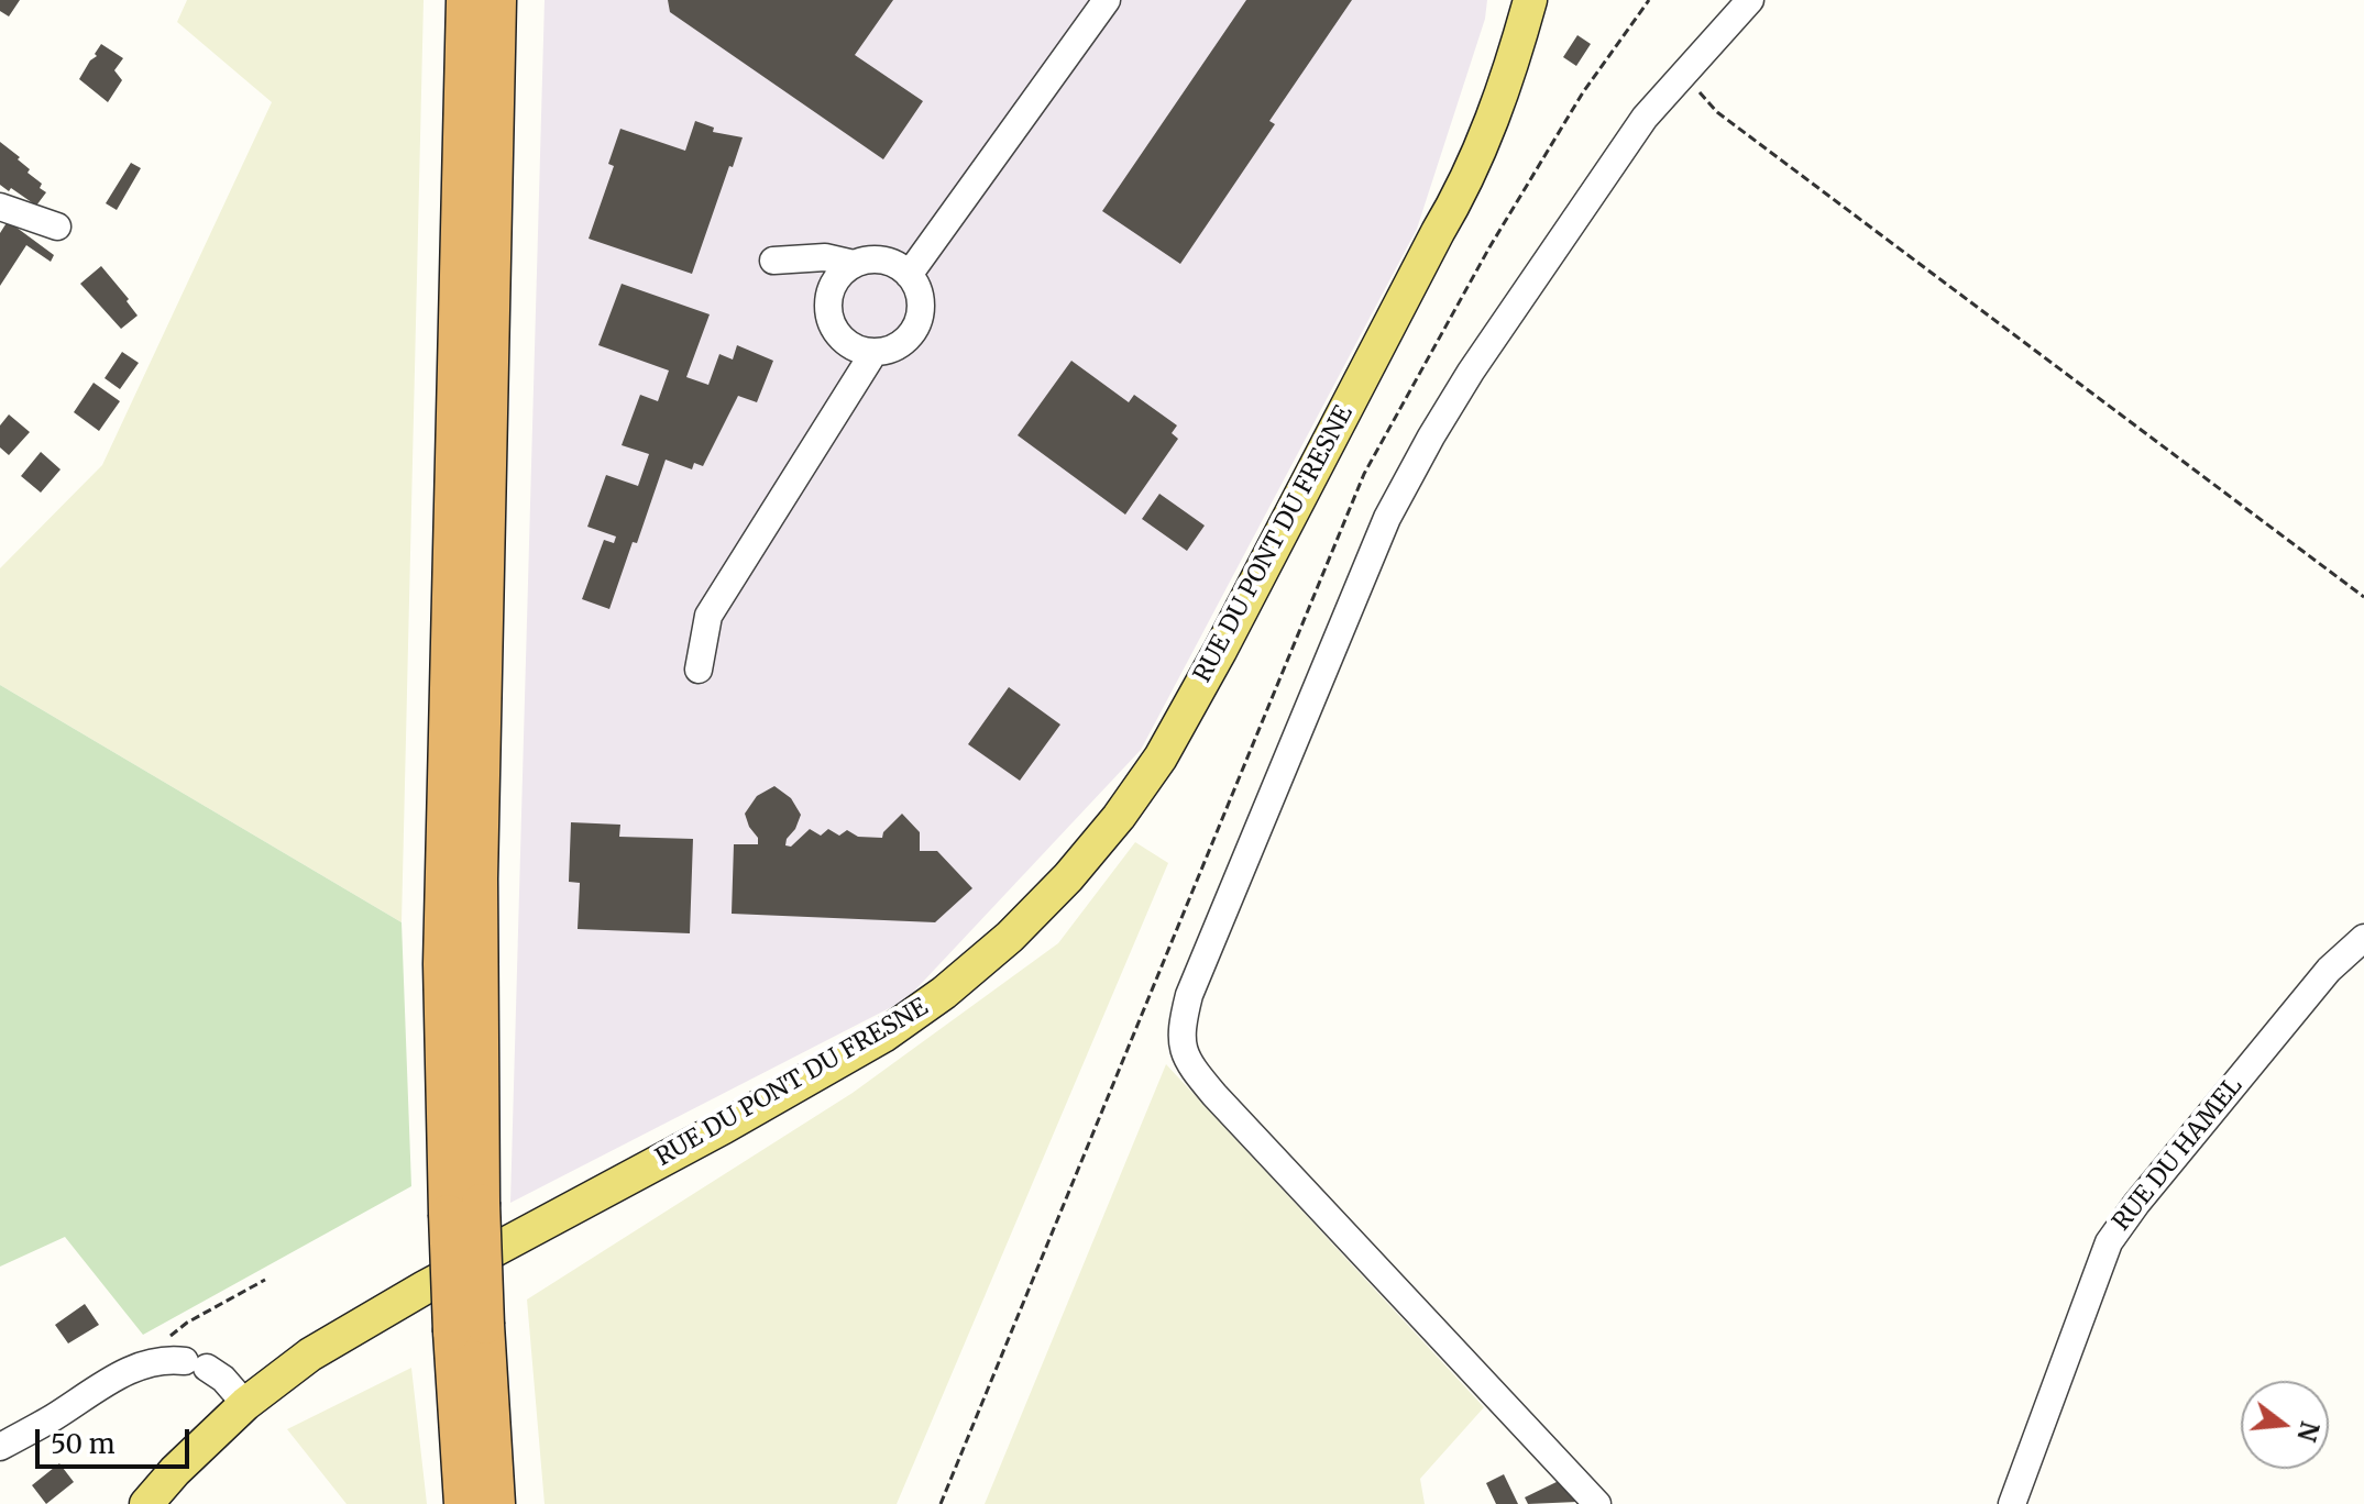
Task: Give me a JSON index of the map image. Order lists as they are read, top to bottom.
{
  "streets": {
    "main road": ["RUE DU PONT DU FRESNE"],
    "street": ["RUE DU HAMEL"]
  },
  "scale_bar": "50 m",
  "north": "right"
}
